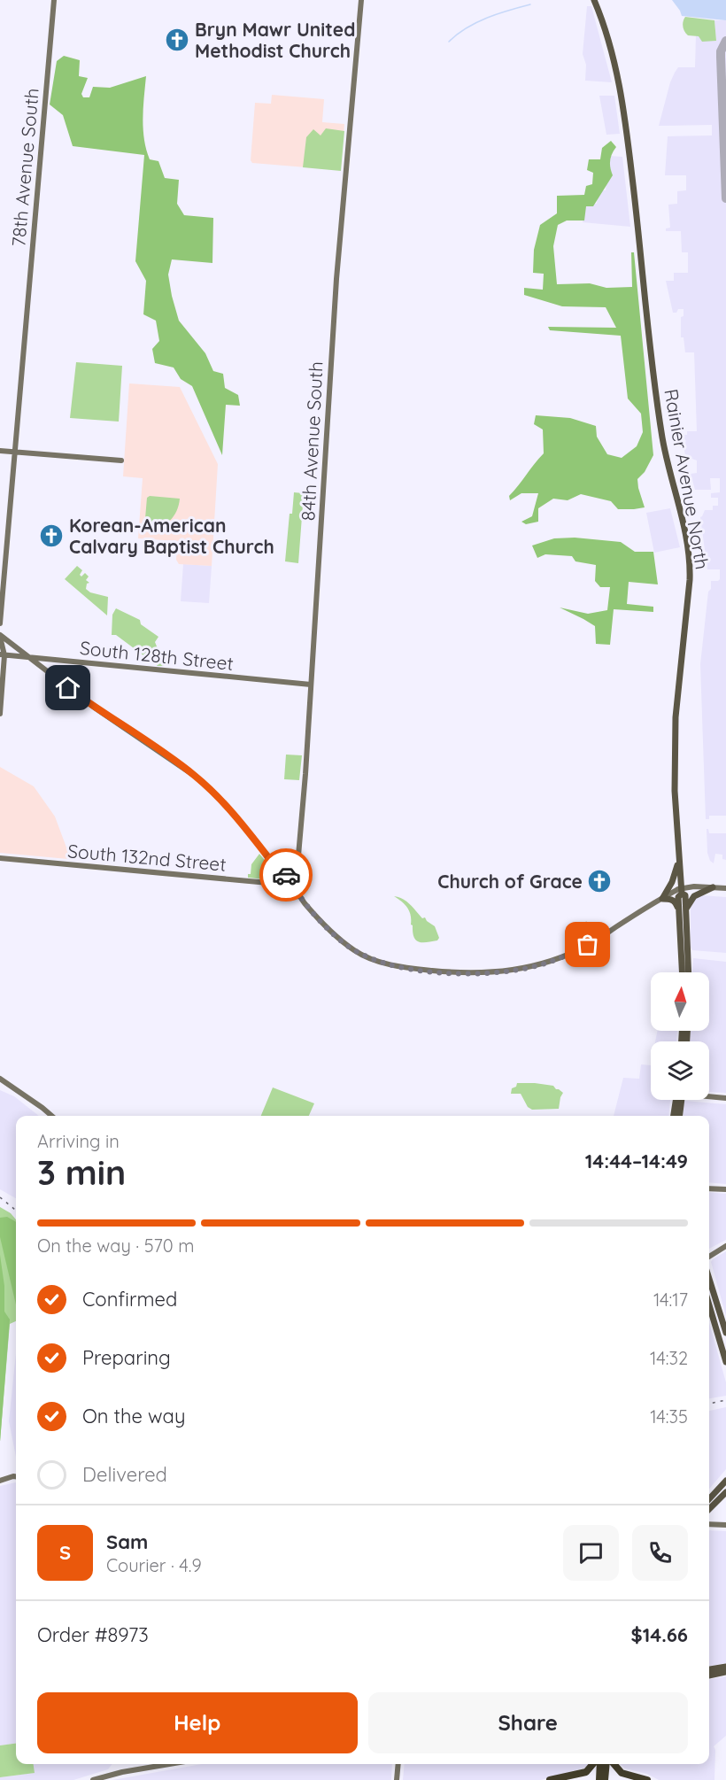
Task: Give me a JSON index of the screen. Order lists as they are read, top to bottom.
{
  "streets": {
    "main road": ["Rainier Avenue North"],
    "street": [
      "78th Avenue South",
      "84th Avenue South",
      "South 128th Street",
      "South 132nd Street"
    ]
  },
  "crossings": [
    ["84th Avenue South", "South 128th Street"]
  ],
  "places": {
    "church": ["Bryn Mawr United Methodist Church", "Korean-American Calvary Baptist Church", "Church of Grace"]
  },
  "north": "top",
  "page": {
    "heading": ["3 min", "Arriving in", "14:44–14:49"],
    "panel": [
      "Sam",
      "Courier · 4.9",
      "Order #8973",
      "$14.66"
    ],
    "bar": "On the way · 570 m",
    "list": [
      ["Confirmed", "14:17"],
      ["Preparing", "14:32"],
      ["On the way", "14:35"],
      "Delivered"
    ],
    "round": "S",
    "buttons": ["Help", "Share"]
  }
}
